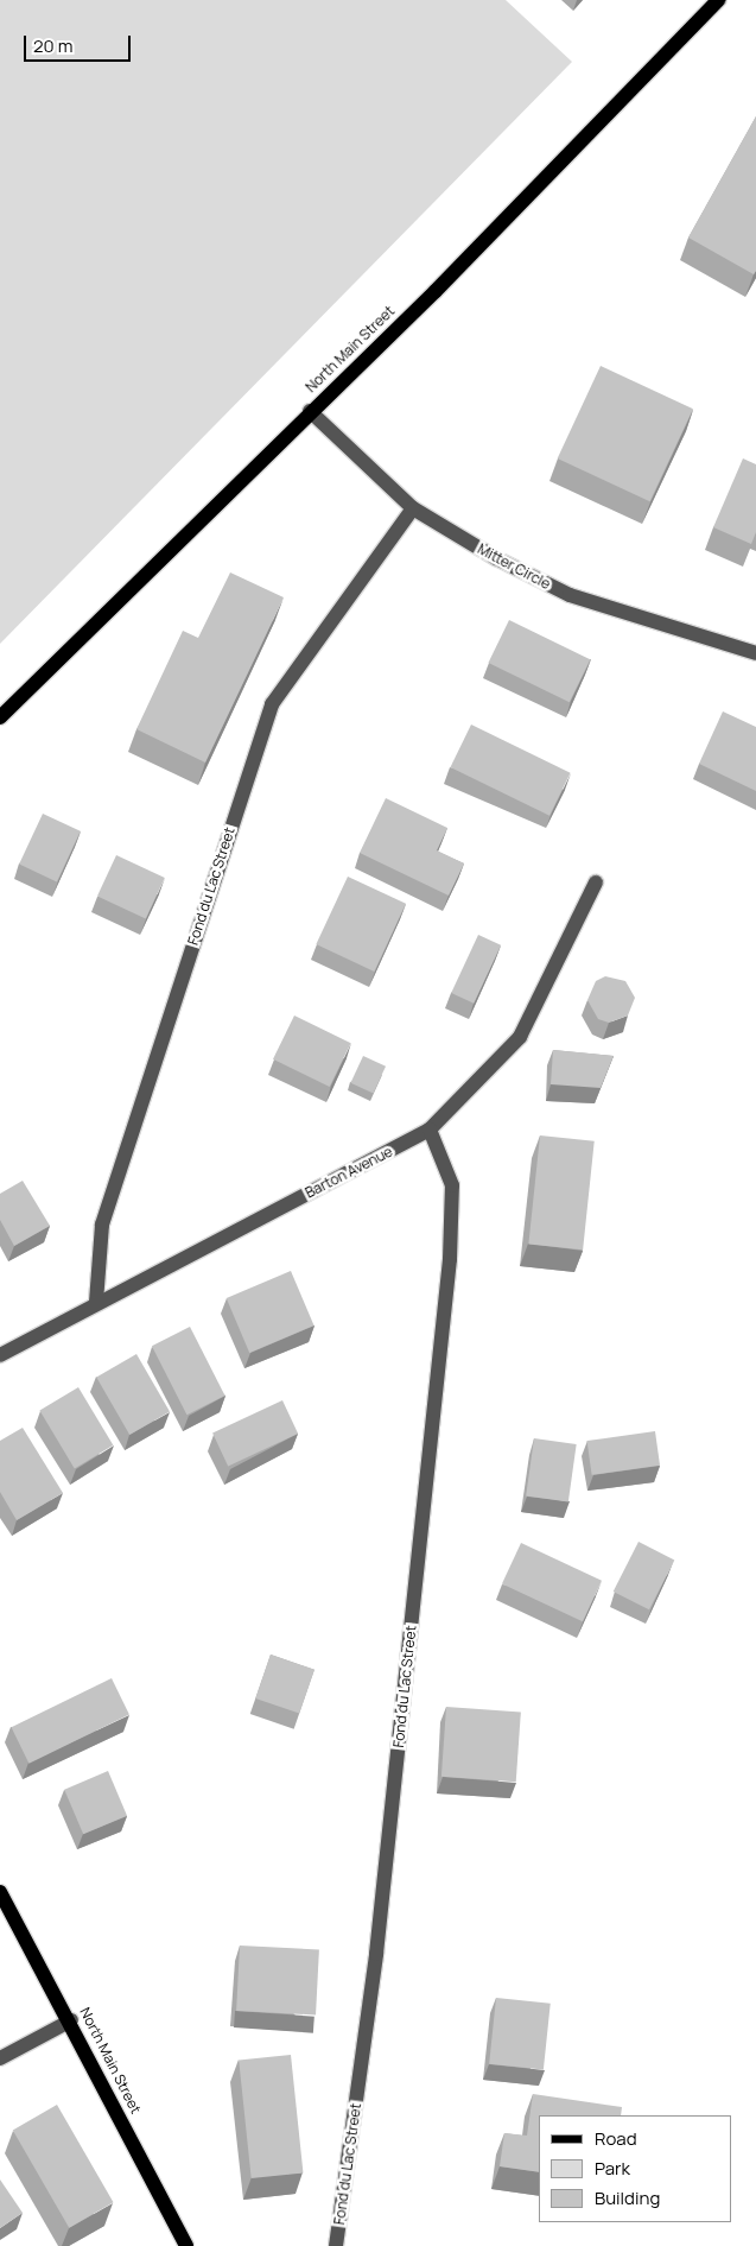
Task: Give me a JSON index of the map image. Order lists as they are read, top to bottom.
{
  "streets": {
    "main road": ["North Main Street"],
    "street": ["Mitter Circle", "Fond du Lac Street", "Barton Avenue"]
  },
  "crossings": [
    ["North Main Street", "Mitter Circle"],
    ["Mitter Circle", "Fond du Lac Street"],
    ["Fond du Lac Street", "Barton Avenue"]
  ],
  "legend": ["Road", "Park", "Building"],
  "scale_bar": "20 m"
}
